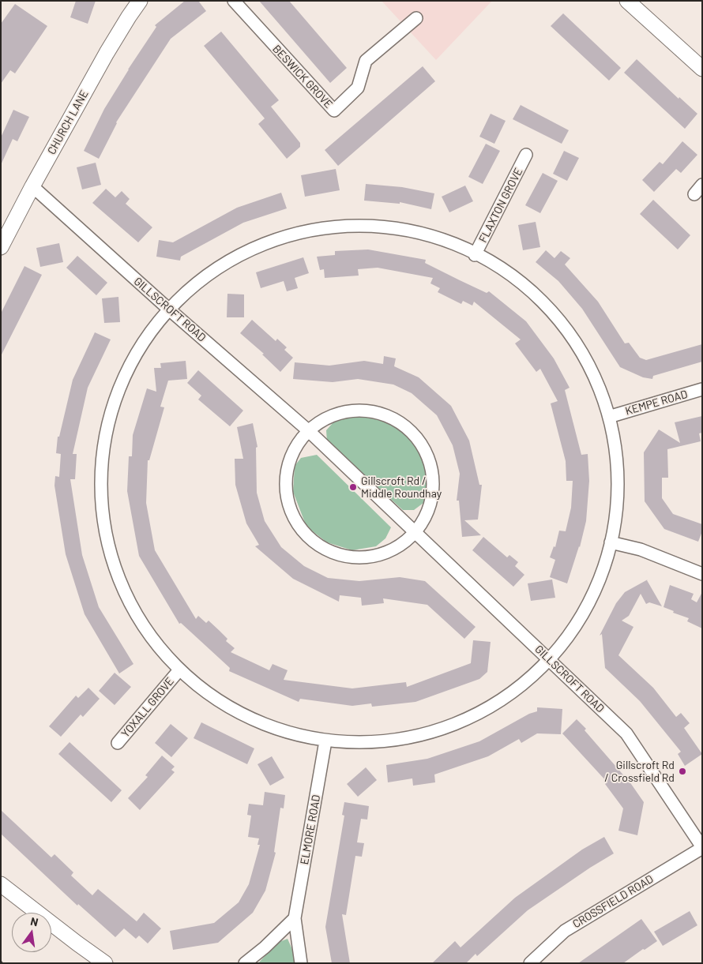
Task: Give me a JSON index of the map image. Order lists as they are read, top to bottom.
{
  "streets": {
    "street": [
      "BESWICK GROVE",
      "CHURCH LANE",
      "FLAXTON GROVE",
      "GILLSCROFT ROAD",
      "KEMPE ROAD",
      "YOXALL GROVE",
      "ELMORE ROAD",
      "CROSSFIELD ROAD"
    ]
  },
  "crossings": [
    ["CHURCH LANE", "GILLSCROFT ROAD"],
    ["GILLSCROFT ROAD", "CROSSFIELD ROAD"]
  ],
  "places": ["Gillscroft Rd / Middle Roundhay", "Gillscroft Rd / Crossfield Rd"],
  "north": "top"
}
